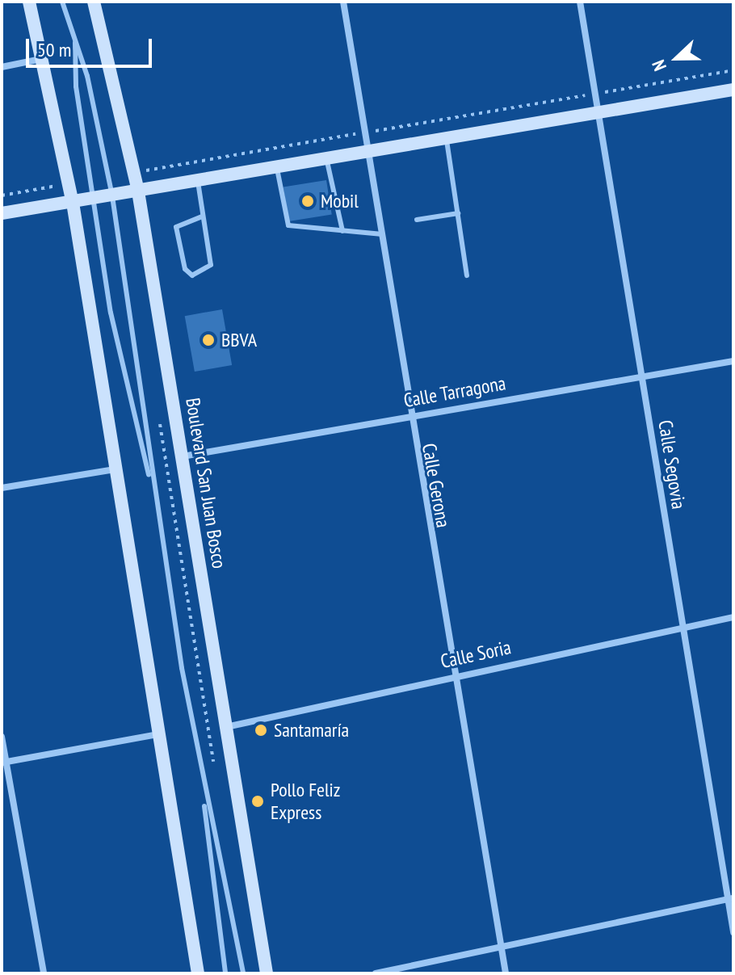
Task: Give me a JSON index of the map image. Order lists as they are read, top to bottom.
{
  "streets": {
    "street": [
      "Calle Tarragona",
      "Calle Segovia",
      "Boulevard San Juan Bosco",
      "Calle Gerona",
      "Calle Soria"
    ]
  },
  "crossings": [
    ["Calle Tarragona", "Calle Segovia"],
    ["Calle Tarragona", "Boulevard San Juan Bosco"],
    ["Calle Tarragona", "Calle Gerona"],
    ["Calle Segovia", "Calle Soria"],
    ["Boulevard San Juan Bosco", "Calle Soria"],
    ["Calle Gerona", "Calle Soria"]
  ],
  "places": [
    "Mobil",
    "BBVA",
    "Santamaría",
    "Pollo Feliz Express"
  ],
  "scale_bar": "50 m",
  "north": "left"
}
